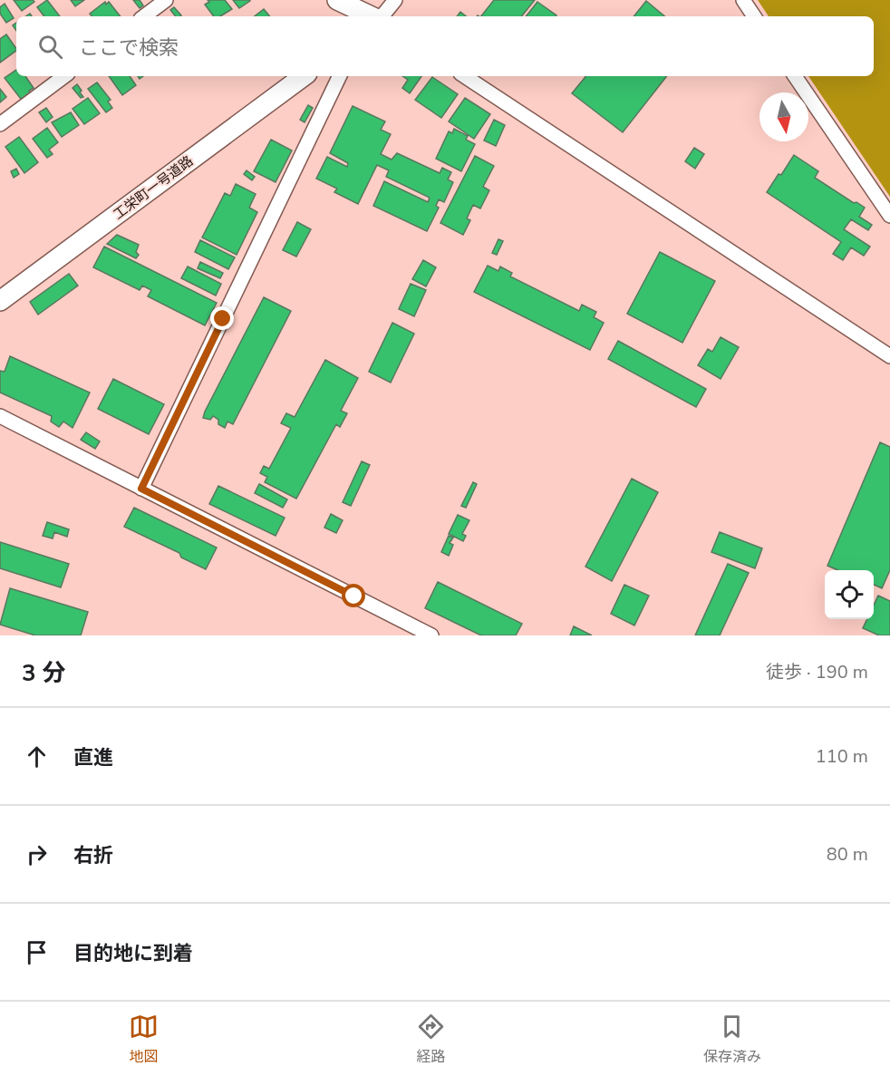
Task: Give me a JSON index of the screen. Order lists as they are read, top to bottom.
{
  "streets": {
    "street": ["工栄町一号道路"]
  },
  "north": "bottom",
  "page": {
    "search": "ここで検索",
    "heading": ["3 分", "徒歩 · 190 m"],
    "list": [
      ["直進", "110 m"],
      ["右折", "80 m"],
      "目的地に到着"
    ],
    "nav": ["地図", "経路", "保存済み"]
  }
}
